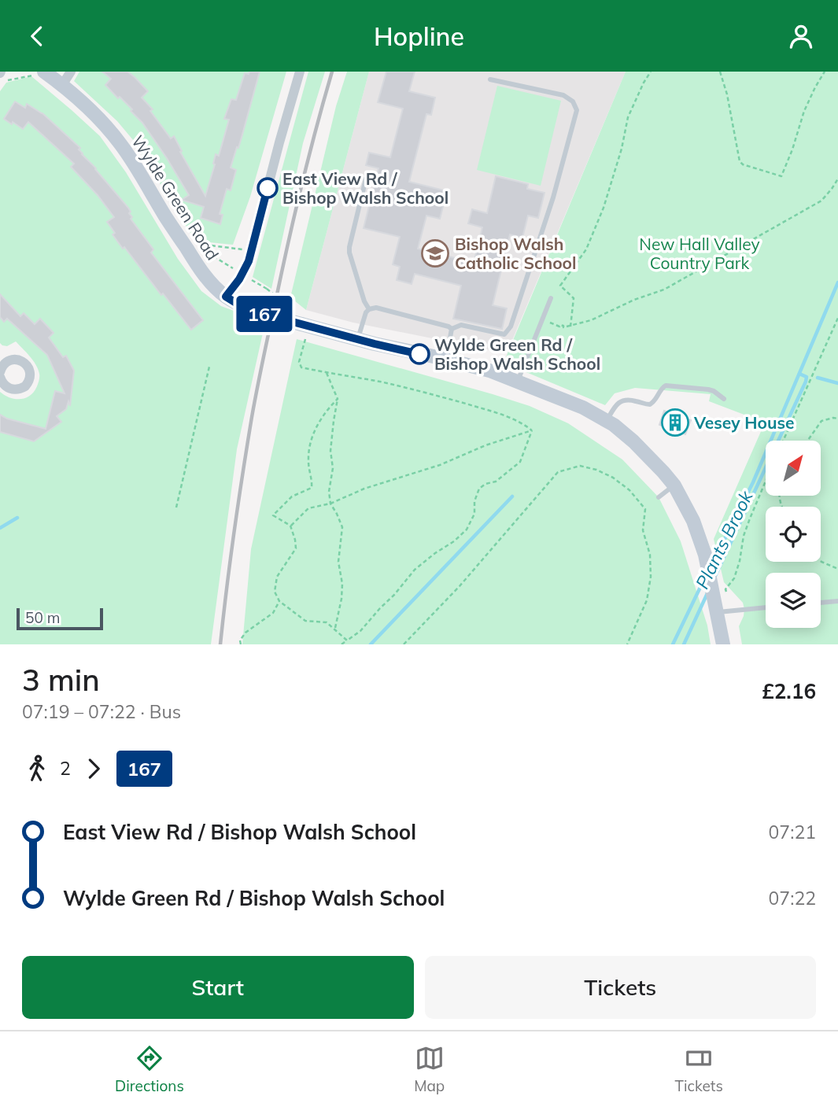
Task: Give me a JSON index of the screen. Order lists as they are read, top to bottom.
{
  "streets": {
    "street": ["Wylde Green Road"]
  },
  "water": ["Plants Brook"],
  "parks": ["New Hall Valley Country Park"],
  "places": {
    "other": ["East View Rd / Bishop Walsh School", "Wylde Green Rd / Bishop Walsh School"],
    "school or university": ["Bishop Walsh Catholic School"],
    "building": ["Vesey House"]
  },
  "lines": ["bus line 167"],
  "scale_bar": "50 m",
  "north": "top right",
  "page": {
    "header": "Hopline",
    "on_map": "167",
    "scale": "50 m",
    "heading": ["3 min", "07:19 – 07:22 · Bus", "£2.16"],
    "legs": ["2", "167"],
    "list": [
      {
        "name": "East View Rd / Bishop Walsh School",
        "value": "07:21"
      },
      {
        "name": "Wylde Green Rd / Bishop Walsh School",
        "value": "07:22"
      }
    ],
    "buttons": ["Start", "Tickets"],
    "tabs": ["Directions", "Map", "Tickets"]
  }
}
